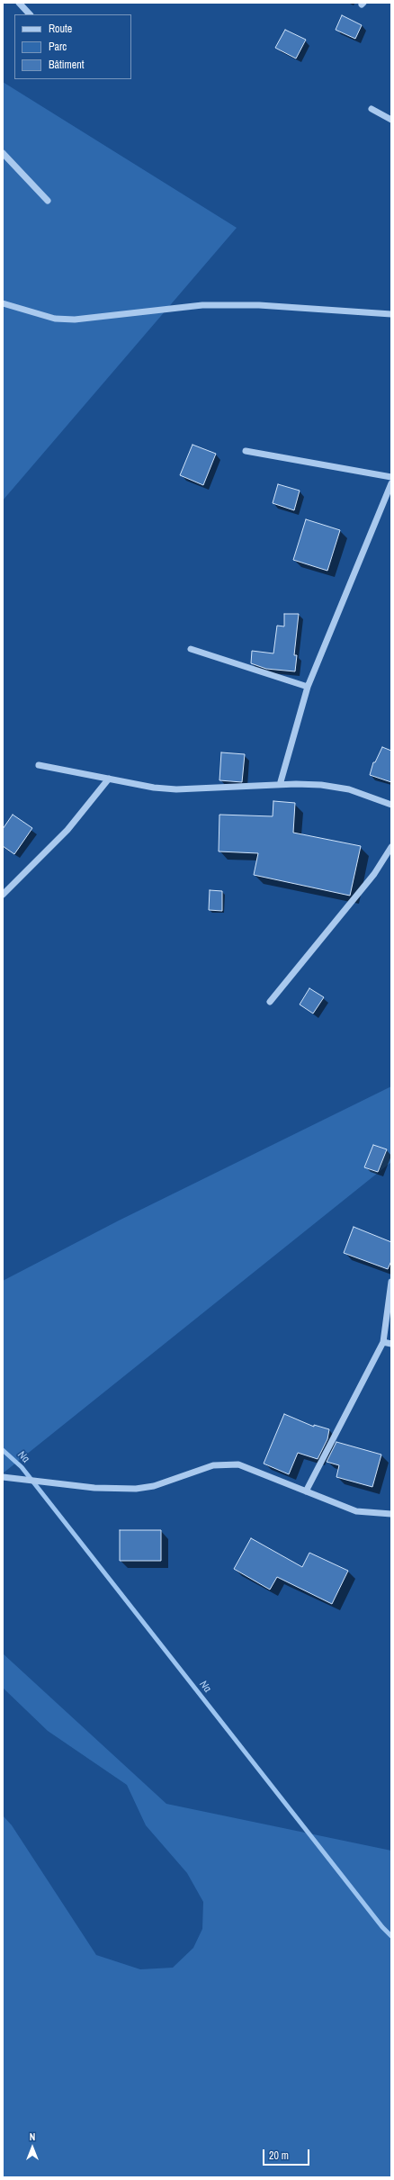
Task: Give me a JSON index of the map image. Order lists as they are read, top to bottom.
{
  "water": ["Na"],
  "legend": ["Route", "Parc", "Bâtiment"],
  "scale_bar": "20 m",
  "north": "top"
}
